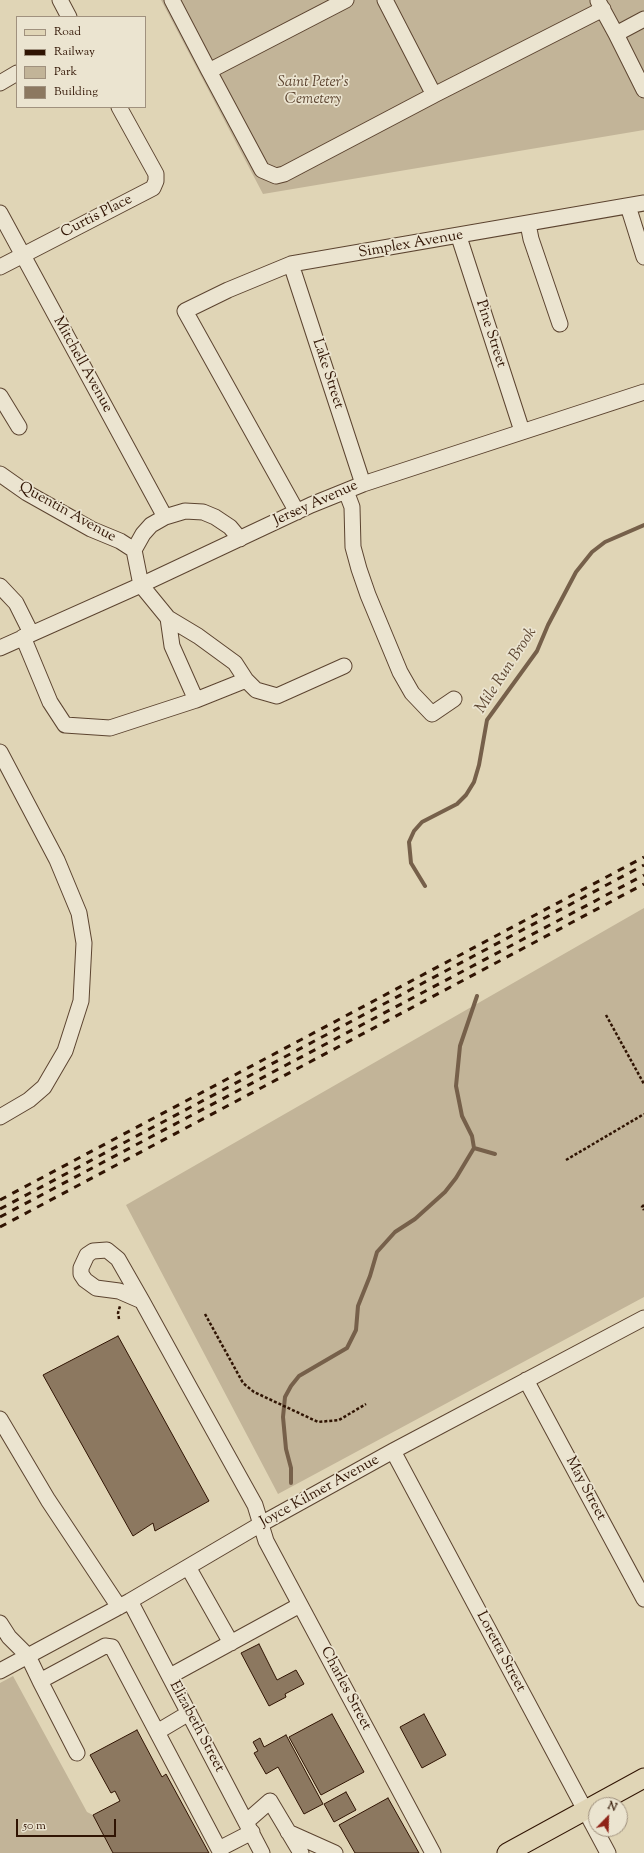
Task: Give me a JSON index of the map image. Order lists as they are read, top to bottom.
{
  "streets": {
    "street": [
      "Curtis Place",
      "Simplex Avenue",
      "Pine Street",
      "Mitchell Avenue",
      "Lake Street",
      "Jersey Avenue",
      "Quentin Avenue",
      "May Street",
      "Joyce Kilmer Avenue",
      "Loretta Street",
      "Charles Street",
      "Elizabeth Street"
    ]
  },
  "crossings": [
    ["Curtis Place", "Mitchell Avenue"],
    ["Simplex Avenue", "Pine Street"],
    ["Simplex Avenue", "Lake Street"],
    ["Simplex Avenue", "Jersey Avenue"],
    ["Pine Street", "Jersey Avenue"],
    ["Lake Street", "Jersey Avenue"],
    ["May Street", "Joyce Kilmer Avenue"],
    ["Joyce Kilmer Avenue", "Loretta Street"],
    ["Joyce Kilmer Avenue", "Charles Street"],
    ["Joyce Kilmer Avenue", "Elizabeth Street"]
  ],
  "water": ["Mile Run Brook"],
  "parks": ["Saint Peter's Cemetery"],
  "legend": [
    "Road",
    "Railway",
    "Park",
    "Building"
  ],
  "scale_bar": "50 m",
  "north": "top right"
}
